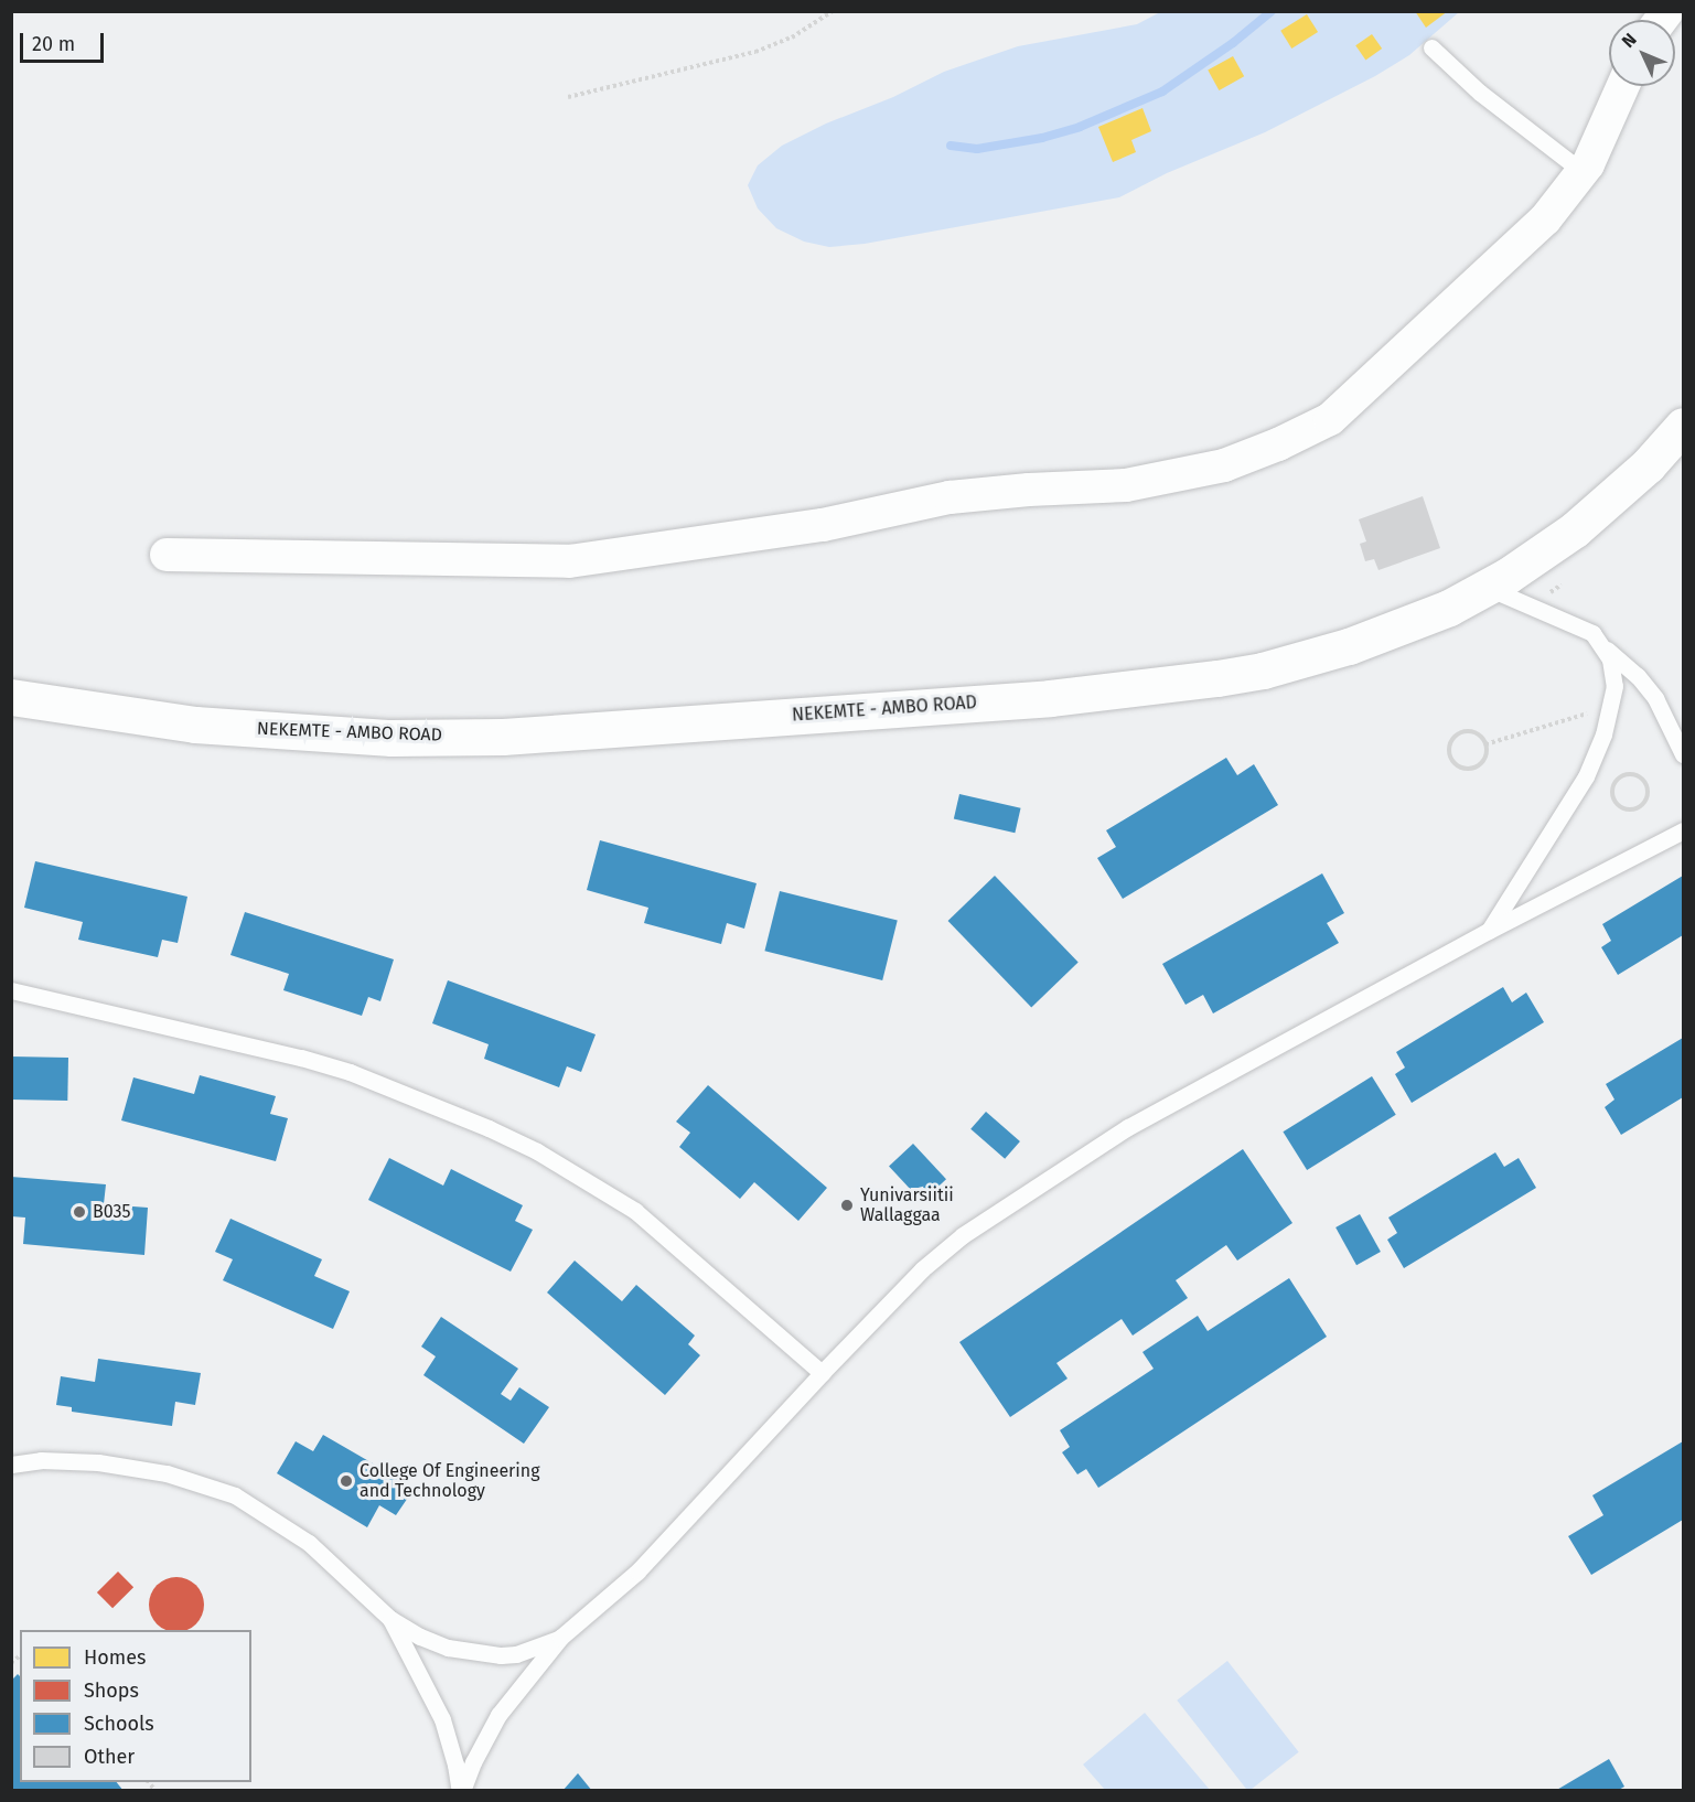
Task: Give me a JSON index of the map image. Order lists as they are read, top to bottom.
{
  "streets": {
    "highway": ["NEKEMTE - AMBO ROAD"]
  },
  "places": ["Yunivarsiitii Wallaggaa", "B035", "College Of Engineering and Technology"],
  "legend": [
    "Homes",
    "Shops",
    "Schools",
    "Other"
  ],
  "scale_bar": "20 m",
  "north": "top left"
}
